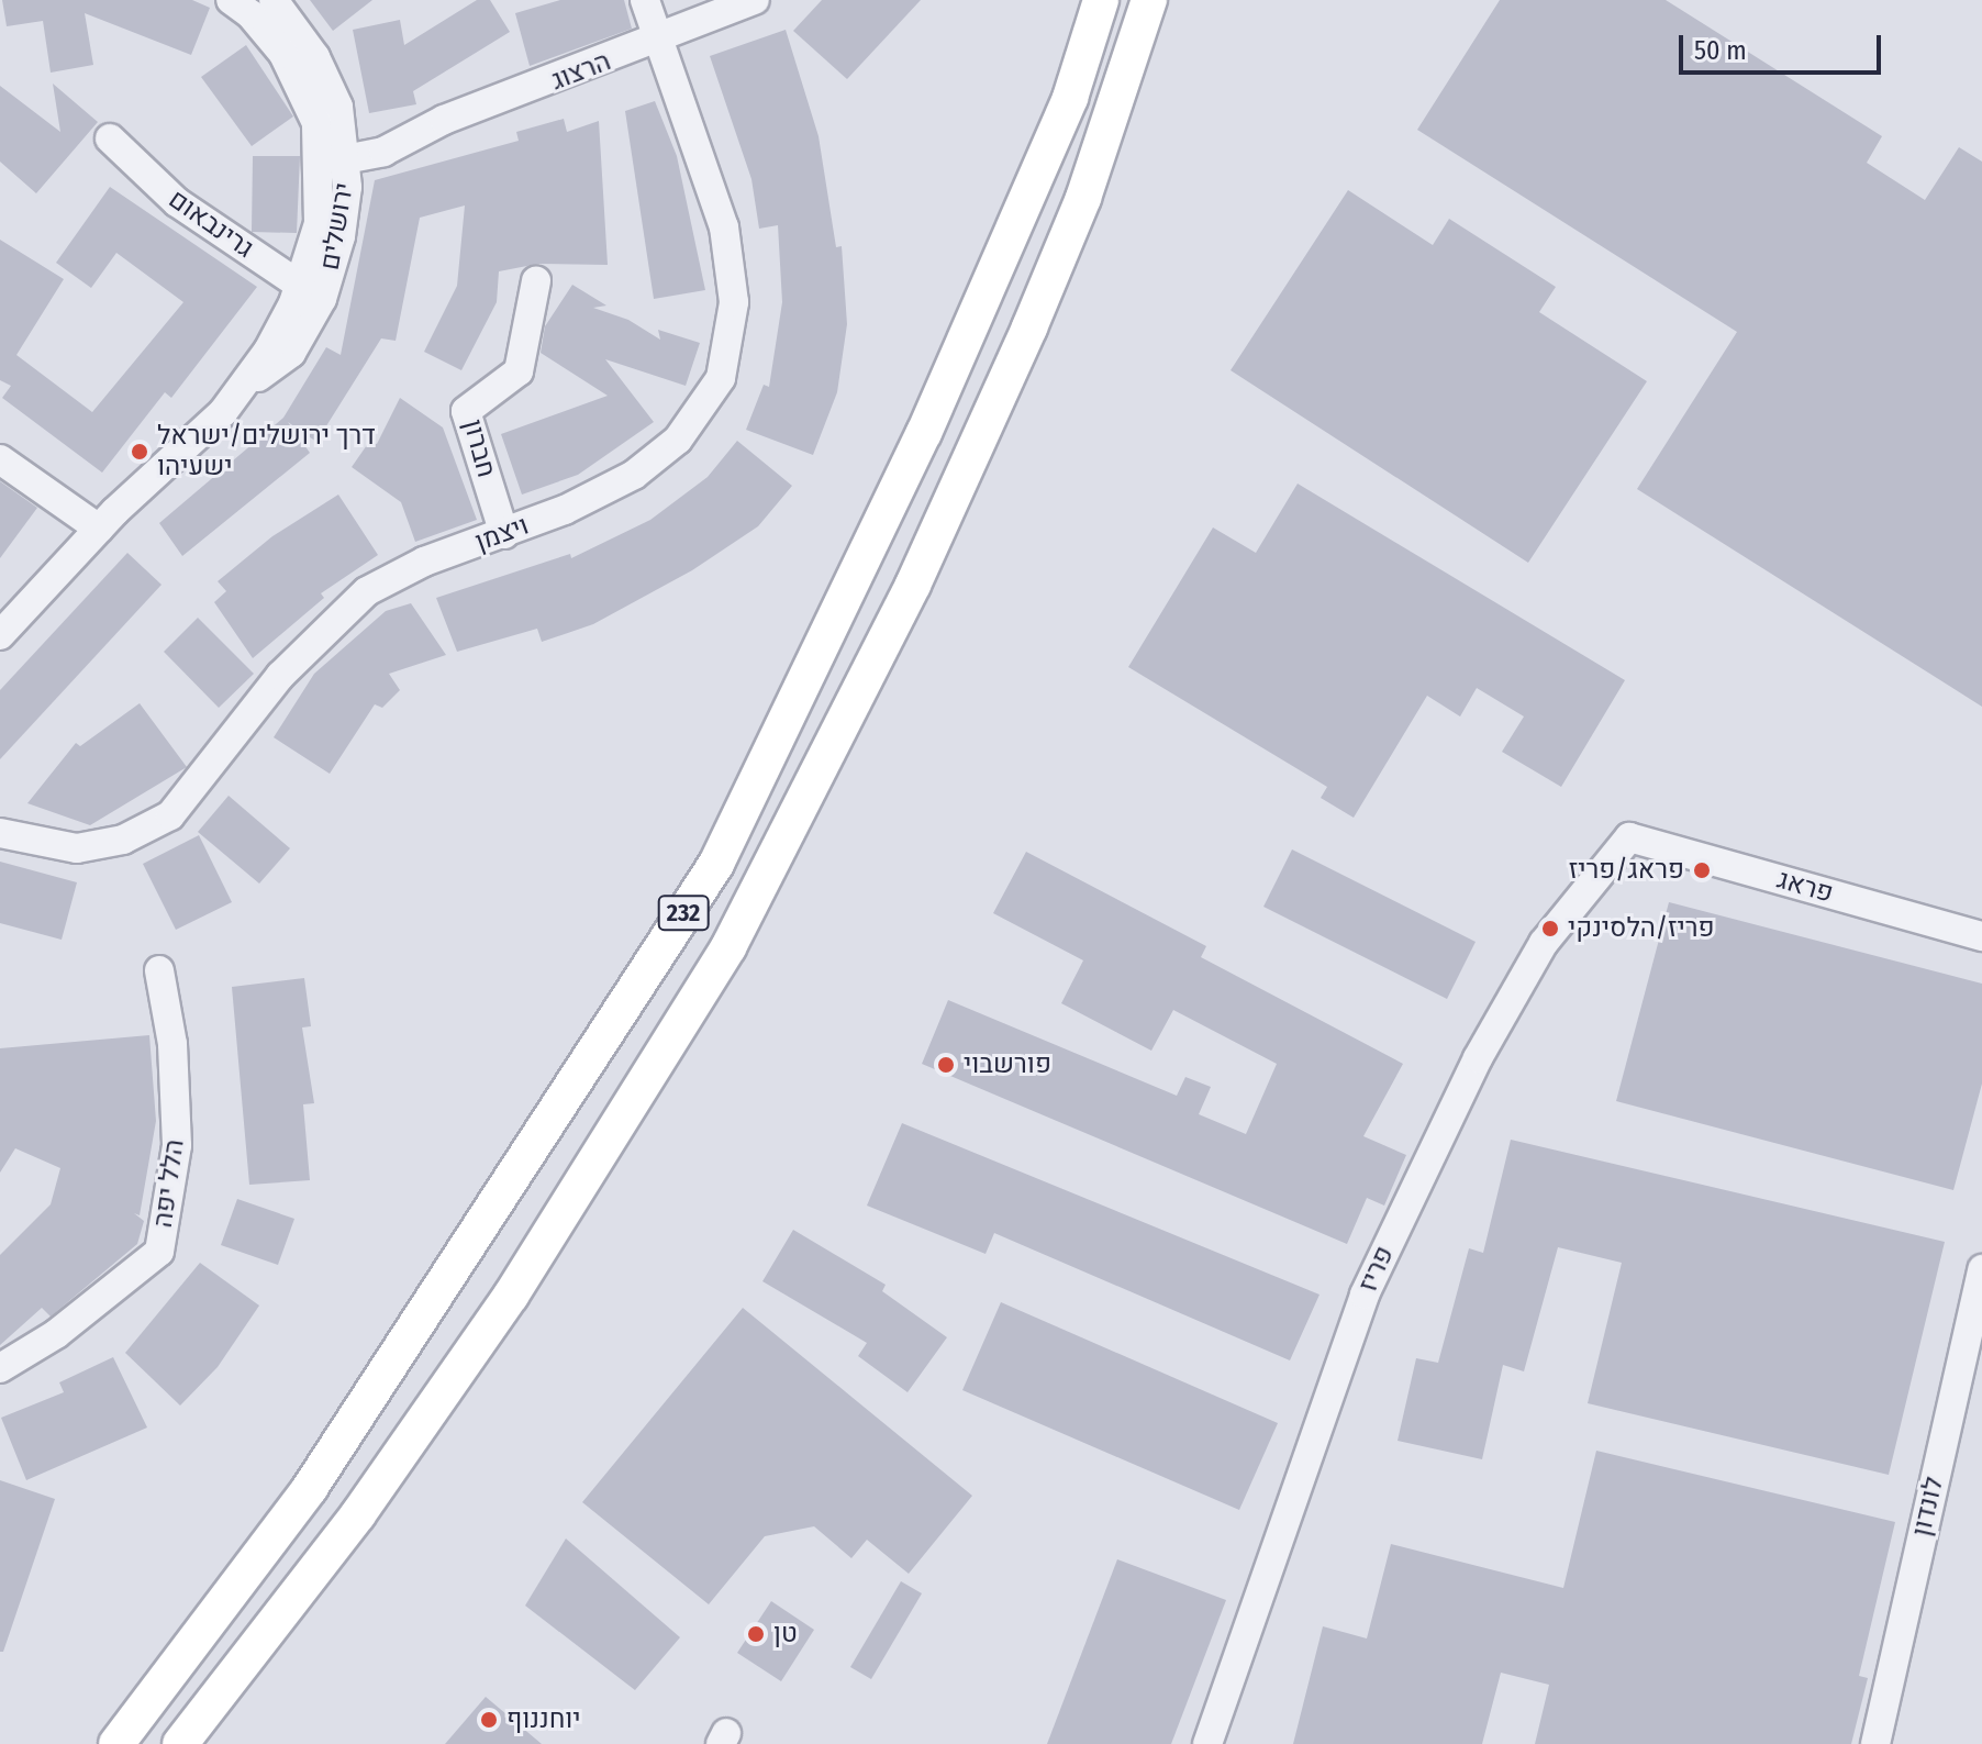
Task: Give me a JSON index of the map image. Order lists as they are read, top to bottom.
{
  "streets": {
    "main road": ["232"],
    "street": [
      "הרצוג",
      "גרינבאום",
      "ירושלים",
      "חברון",
      "ויצמן",
      "פראג",
      "הלל יפה",
      "פריז",
      "לונדון"
    ]
  },
  "crossings": [
    ["הרצוג", "ירושלים"],
    ["הרצוג", "ויצמן"],
    ["גרינבאום", "ירושלים"],
    ["חברון", "ויצמן"],
    ["פראג", "פריז"]
  ],
  "places": [
    "דרך ירושלים/ישראל ישעיהו",
    "פראג/פריז",
    "פריז/הלסינקי",
    "פורשבוי",
    "טן",
    "יוחננוף"
  ],
  "scale_bar": "50 m"
}
